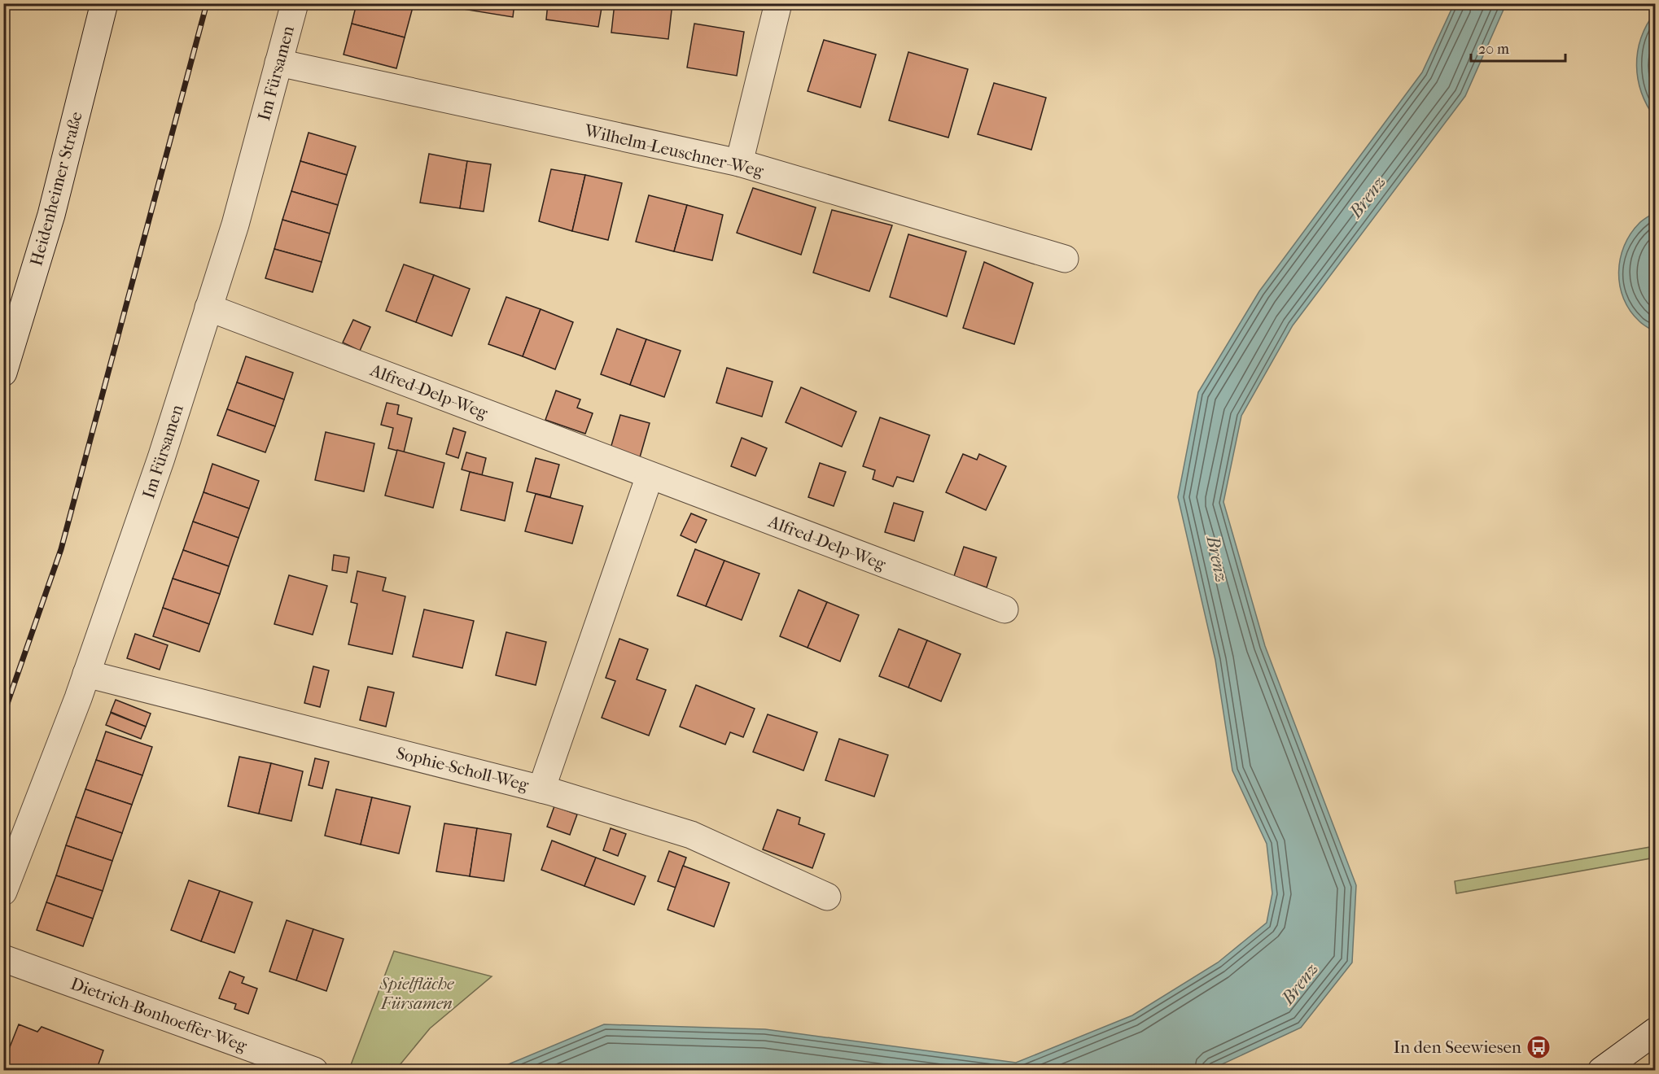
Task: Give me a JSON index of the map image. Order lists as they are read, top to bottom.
{
  "streets": {
    "street": [
      "Im Fürsamen",
      "Wilhelm-Leuschner-Weg",
      "Heidenheimer Straße",
      "Alfred-Delp-Weg",
      "Sophie-Scholl-Weg",
      "Dietrich-Bonhoeffer-Weg"
    ]
  },
  "crossings": [
    ["Im Fürsamen", "Wilhelm-Leuschner-Weg"],
    ["Im Fürsamen", "Alfred-Delp-Weg"],
    ["Im Fürsamen", "Sophie-Scholl-Weg"]
  ],
  "water": ["Brenz"],
  "parks": ["Spielfläche Fürsamen"],
  "places": {
    "bus stop": ["In den Seewiesen"]
  },
  "scale_bar": "20 m"
}
